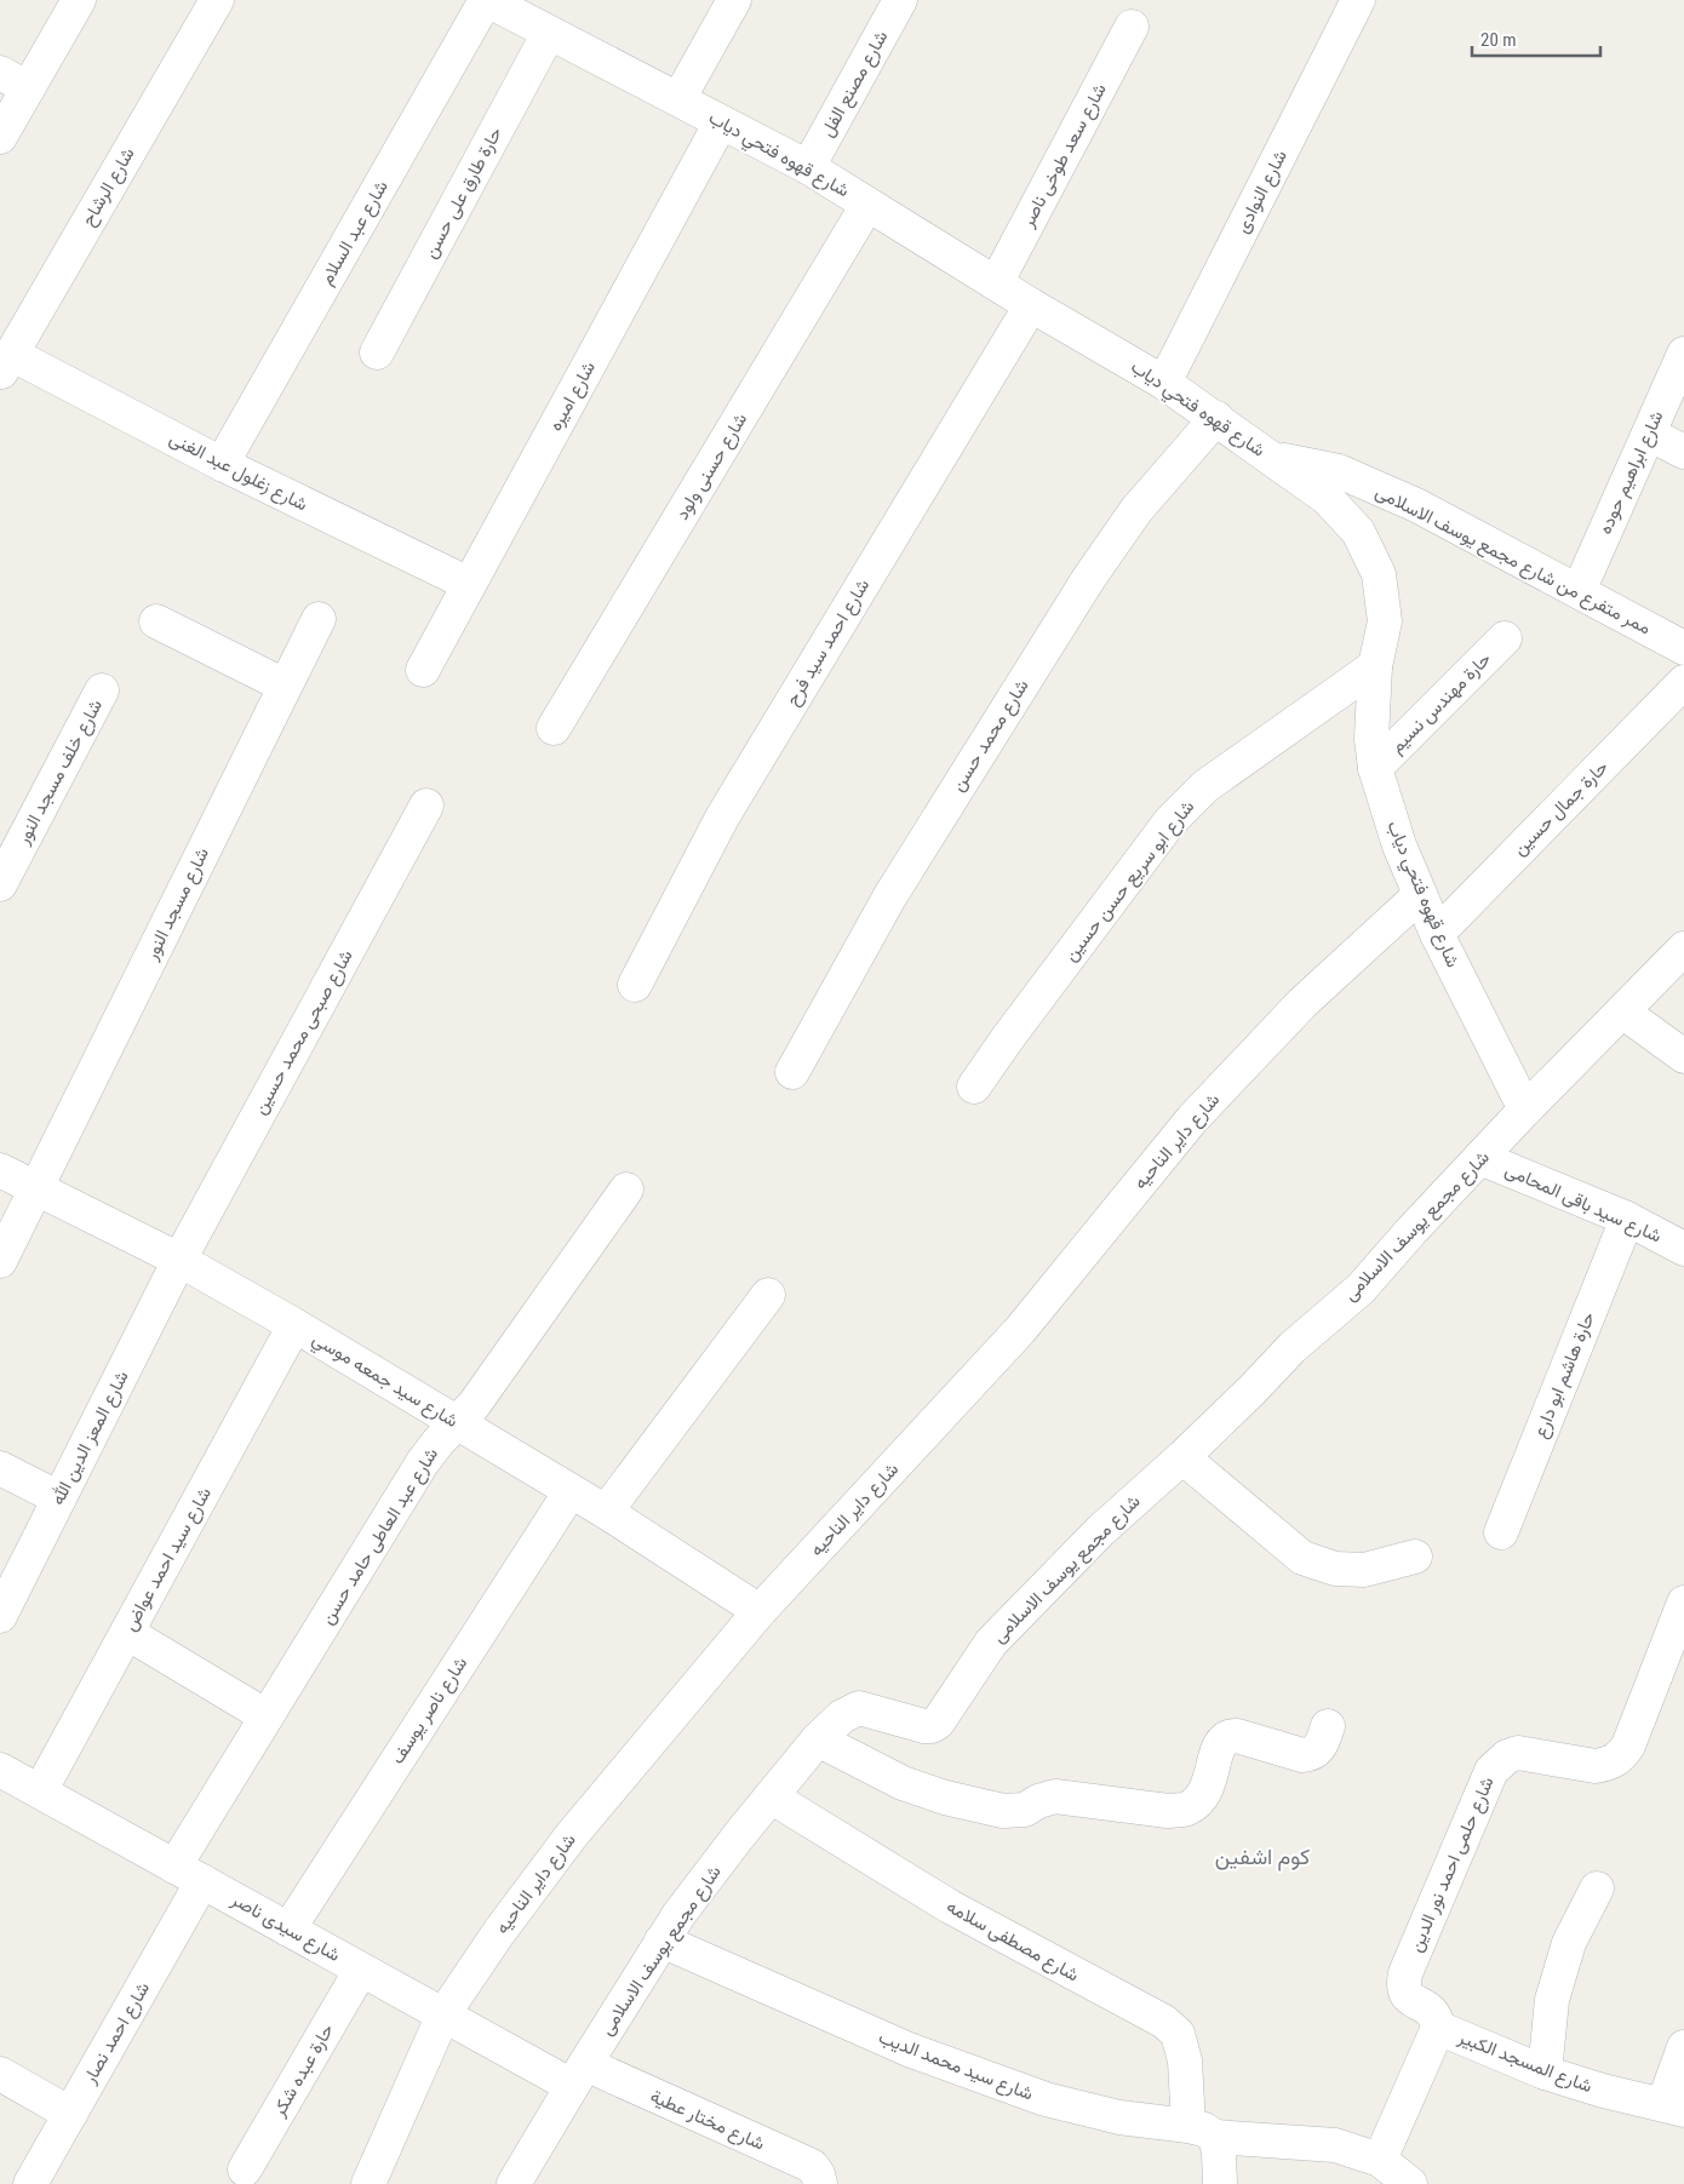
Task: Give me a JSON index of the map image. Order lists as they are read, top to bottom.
{
  "streets": {
    "street": [
      "شارع مصنع الفل",
      "شارع قهوه فتحي دياب",
      "شارع سعد طوخى ناصر",
      "شارع الرشاح",
      "شارع النوادى",
      "حارة طارق على حسن",
      "شارع عبد السلام",
      "شارع اميره",
      "شارع حسنى ولود",
      "شارع زغلول عبد الغنى",
      "شارع ابراهيم حوده",
      "ممر متفرع من شارع مجمع يوسف الاسلامى",
      "شارع احمد سيد فرح",
      "حارة مهندس نسيم",
      "شارع محمد حسن",
      "شارع خلف مسجد النور",
      "حارة جمال حسين",
      "شارع ابو سريع حسن حسين",
      "شارع مسجد النور",
      "شارع صبحى محمد حسين",
      "شارع داير الناحيه",
      "شارع سيد باقى المحامى",
      "شارع مجمع يوسف الاسلامى",
      "حارة هاشم ابو دارع",
      "شارع سيد جمعه موسي",
      "شارع المعز الدين الله",
      "شارع عبد العاطى حامد حسن",
      "شارع سيد احمد عواض",
      "شارع ناصر يوسف",
      "شارع حلمى احمد نور الدين",
      "شارع سيدى ناصر",
      "شارع مصطفى سلامه",
      "شارع احمد نصار",
      "شارع المسجد الكبير",
      "شارع سيد محمد الديب",
      "حارة عبده شكر",
      "شارع مختار عطية"
    ]
  },
  "crossings": [
    ["شارع مصنع الفل", "شارع قهوه فتحي دياب"],
    ["شارع قهوه فتحي دياب", "شارع سعد طوخى ناصر"],
    ["شارع قهوه فتحي دياب", "شارع النوادى"],
    ["شارع قهوه فتحي دياب", "حارة طارق على حسن"],
    ["شارع قهوه فتحي دياب", "شارع عبد السلام"],
    ["شارع قهوه فتحي دياب", "شارع اميره"],
    ["شارع قهوه فتحي دياب", "شارع حسنى ولود"],
    ["شارع قهوه فتحي دياب", "ممر متفرع من شارع مجمع يوسف الاسلامى"],
    ["شارع قهوه فتحي دياب", "شارع احمد سيد فرح"],
    ["شارع قهوه فتحي دياب", "حارة مهندس نسيم"],
    ["شارع قهوه فتحي دياب", "شارع محمد حسن"],
    ["شارع قهوه فتحي دياب", "حارة جمال حسين"],
    ["شارع قهوه فتحي دياب", "شارع ابو سريع حسن حسين"],
    ["شارع قهوه فتحي دياب", "شارع داير الناحيه"],
    ["شارع قهوه فتحي دياب", "شارع مجمع يوسف الاسلامى"],
    ["شارع الرشاح", "شارع زغلول عبد الغنى"],
    ["شارع عبد السلام", "شارع زغلول عبد الغنى"],
    ["شارع اميره", "شارع زغلول عبد الغنى"],
    ["شارع ابراهيم حوده", "ممر متفرع من شارع مجمع يوسف الاسلامى"],
    ["شارع مسجد النور", "شارع سيد جمعه موسي"],
    ["شارع صبحى محمد حسين", "شارع سيد جمعه موسي"],
    ["شارع صبحى محمد حسين", "شارع المعز الدين الله"],
    ["شارع داير الناحيه", "شارع سيد جمعه موسي"],
    ["شارع داير الناحيه", "شارع سيدى ناصر"],
    ["شارع سيد باقى المحامى", "شارع مجمع يوسف الاسلامى"],
    ["شارع سيد باقى المحامى", "حارة هاشم ابو دارع"],
    ["شارع مجمع يوسف الاسلامى", "شارع سيدى ناصر"],
    ["شارع مجمع يوسف الاسلامى", "شارع مصطفى سلامه"],
    ["شارع مجمع يوسف الاسلامى", "شارع سيد محمد الديب"],
    ["شارع مجمع يوسف الاسلامى", "شارع مختار عطية"],
    ["شارع سيد جمعه موسي", "شارع المعز الدين الله"],
    ["شارع سيد جمعه موسي", "شارع عبد العاطى حامد حسن"],
    ["شارع سيد جمعه موسي", "شارع سيد احمد عواض"],
    ["شارع سيد جمعه موسي", "شارع ناصر يوسف"],
    ["شارع عبد العاطى حامد حسن", "شارع سيدى ناصر"],
    ["شارع عبد العاطى حامد حسن", "شارع احمد نصار"],
    ["شارع سيد احمد عواض", "شارع سيدى ناصر"],
    ["شارع ناصر يوسف", "شارع سيدى ناصر"],
    ["شارع حلمى احمد نور الدين", "شارع المسجد الكبير"],
    ["شارع سيدى ناصر", "شارع احمد نصار"],
    ["شارع سيدى ناصر", "حارة عبده شكر"],
    ["شارع سيدى ناصر", "شارع مختار عطية"],
    ["شارع مصطفى سلامه", "شارع سيد محمد الديب"]
  ],
  "districts": ["كوم اشفين"],
  "scale_bar": "20 m"
}
